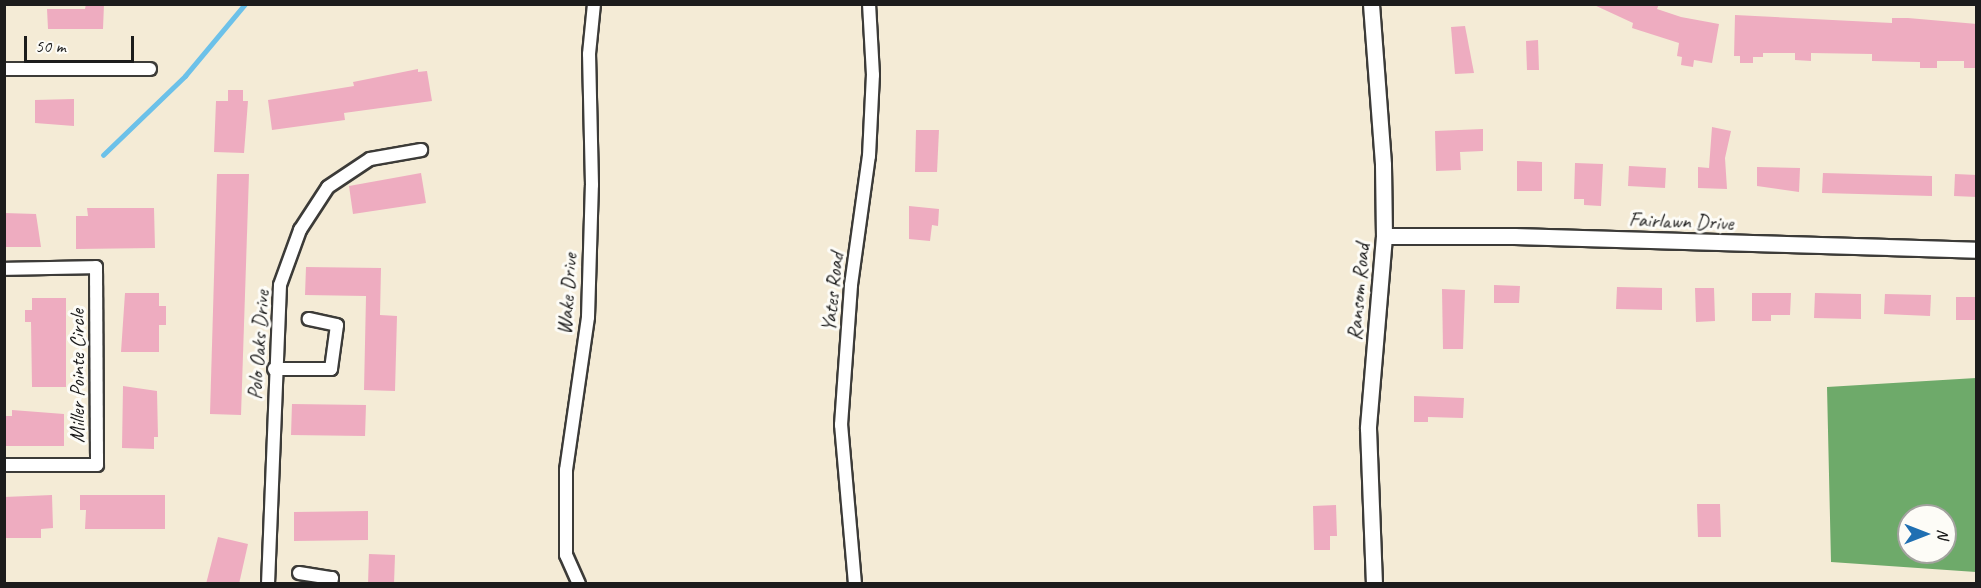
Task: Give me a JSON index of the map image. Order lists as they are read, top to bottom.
{
  "streets": {
    "street": [
      "Fairlawn Drive",
      "Yates Road",
      "Ransom Road",
      "Wake Drive",
      "Polo Oaks Drive",
      "Miller Pointe Circle"
    ]
  },
  "crossings": [
    ["Fairlawn Drive", "Ransom Road"]
  ],
  "scale_bar": "50 m",
  "north": "right"
}
